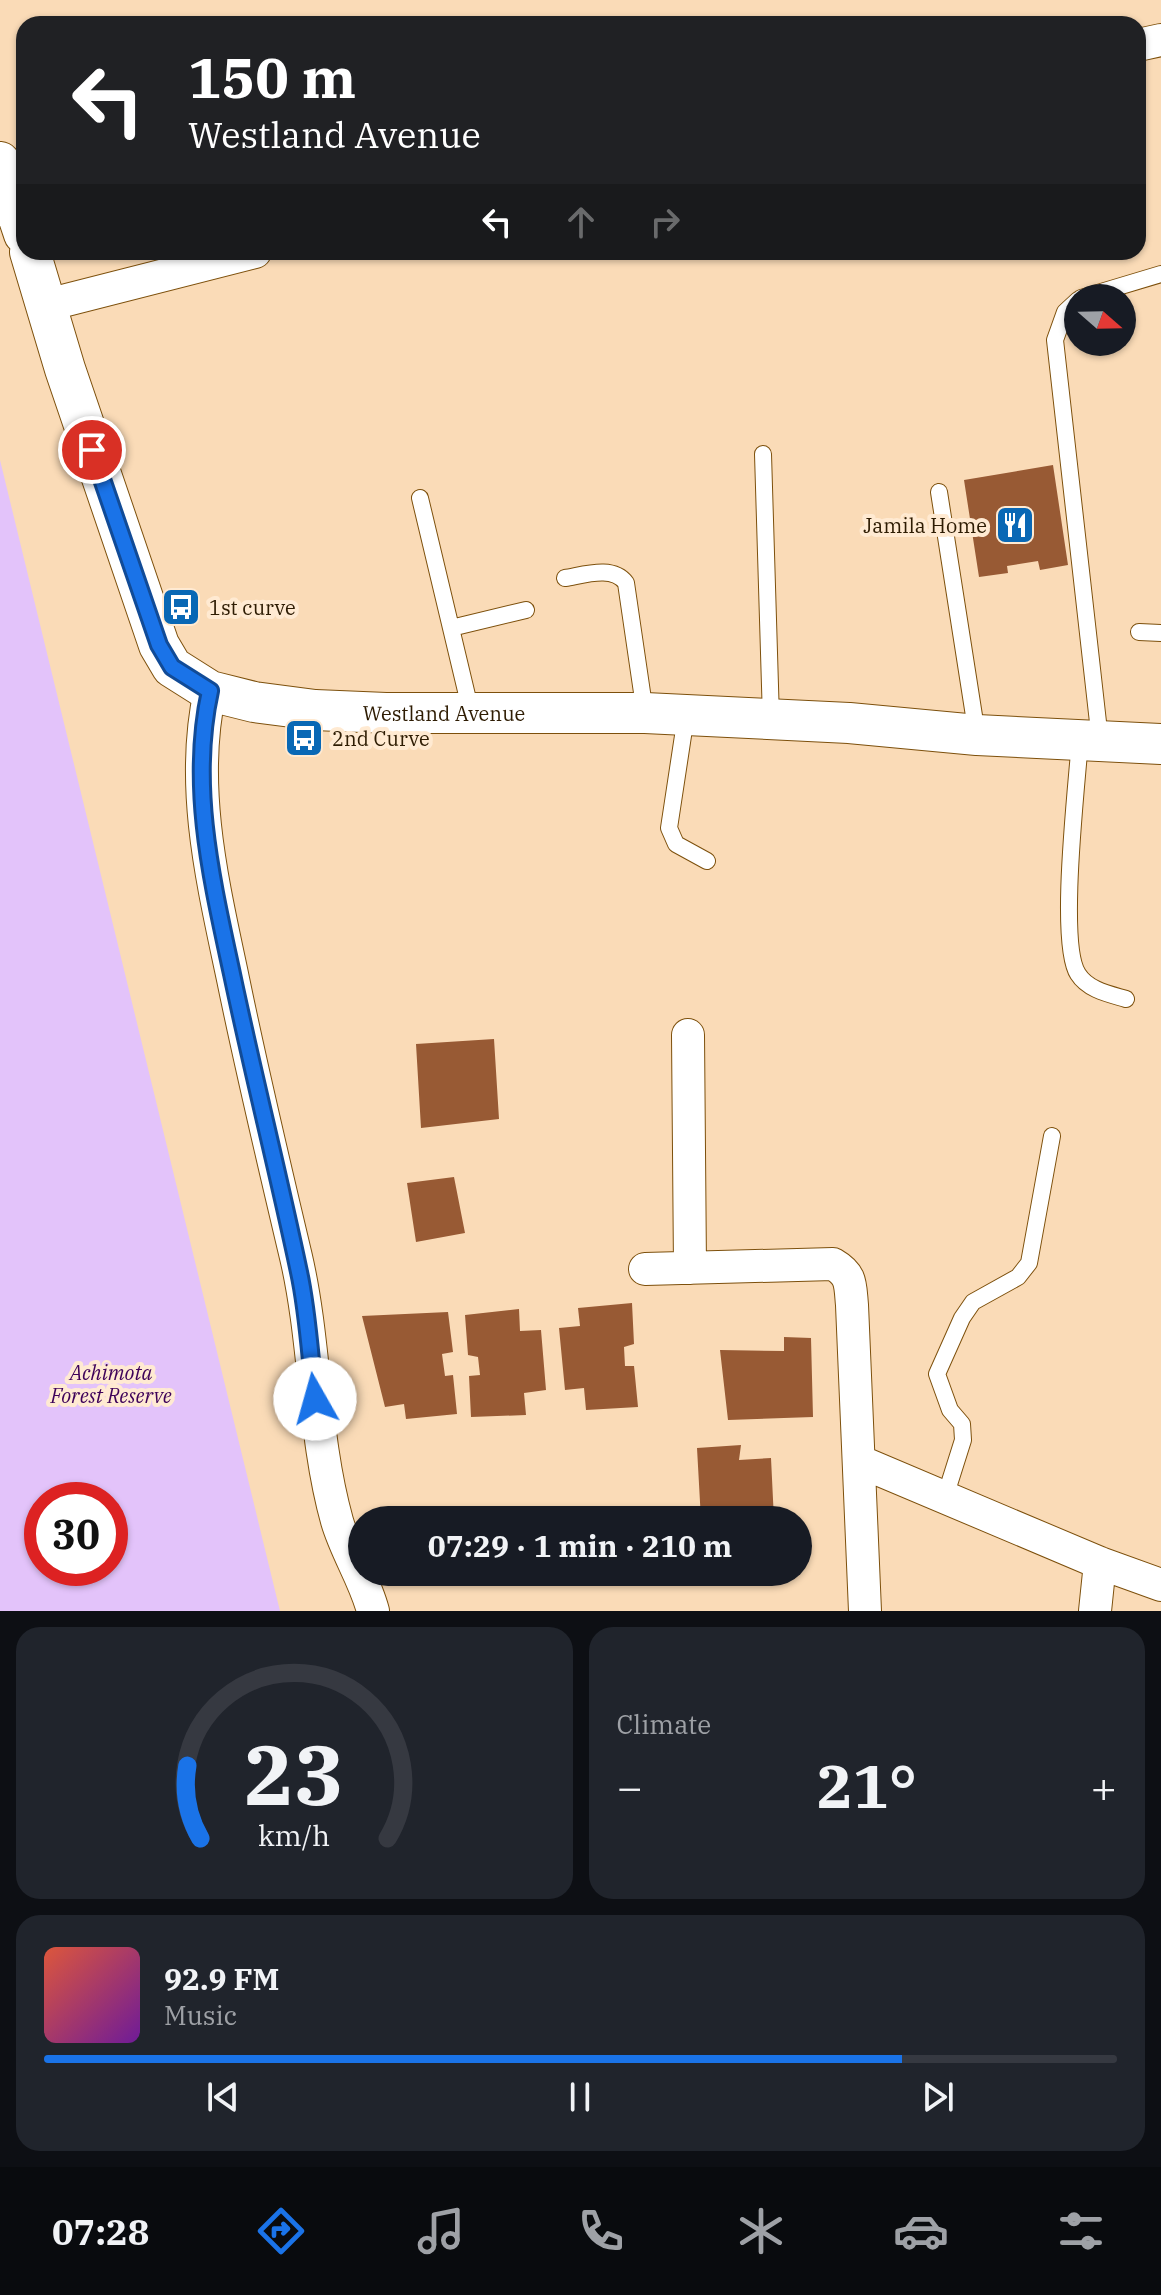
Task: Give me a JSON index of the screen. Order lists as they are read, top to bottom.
{
  "streets": {
    "street": ["Westland Avenue"]
  },
  "parks": ["Achimota Forest Reserve"],
  "places": {
    "restaurant": ["Jamila Home"],
    "bus stop": ["1st curve", "2nd Curve"]
  },
  "north": "right",
  "page": {
    "turn": ["150 m", "Westland Avenue"],
    "limit": "30",
    "trip": "07:29 · 1 min · 210 m",
    "tile": "Climate",
    "heat": ["−", "21°", "+"],
    "song": ["92.9 FM", "Music"],
    "tabs": "07:28",
    "gauge": ["23", "km/h"]
  }
}
